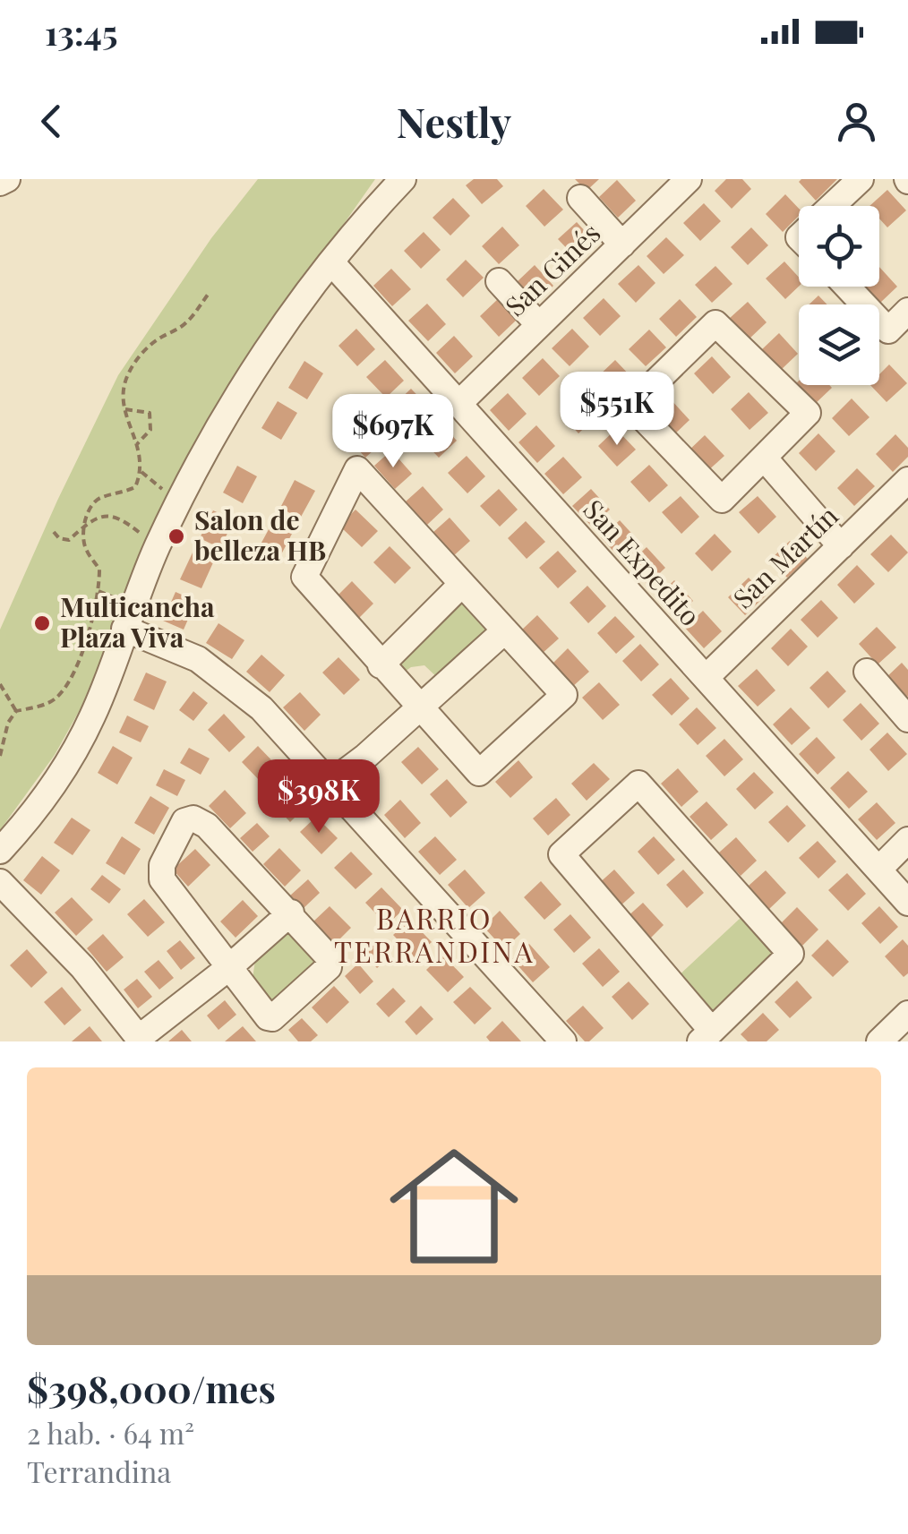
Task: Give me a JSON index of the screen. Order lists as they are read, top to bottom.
{
  "streets": {
    "street": ["San Ginés", "San Martín", "San Expedito"]
  },
  "crossings": [
    ["San Ginés", "San Expedito"],
    ["San Martín", "San Expedito"]
  ],
  "districts": ["BARRIO TERRANDINA"],
  "places": ["Salon de belleza HB", "Multicancha Plaza Viva"],
  "page": {
    "status": "13:45",
    "header": "Nestly",
    "price": ["$551K", "$697K", "$398K"],
    "list": [
      {
        "name": "$398,000/mes",
        "note": "2 hab. · 64 m² · Terrandina"
      }
    ]
  }
}
